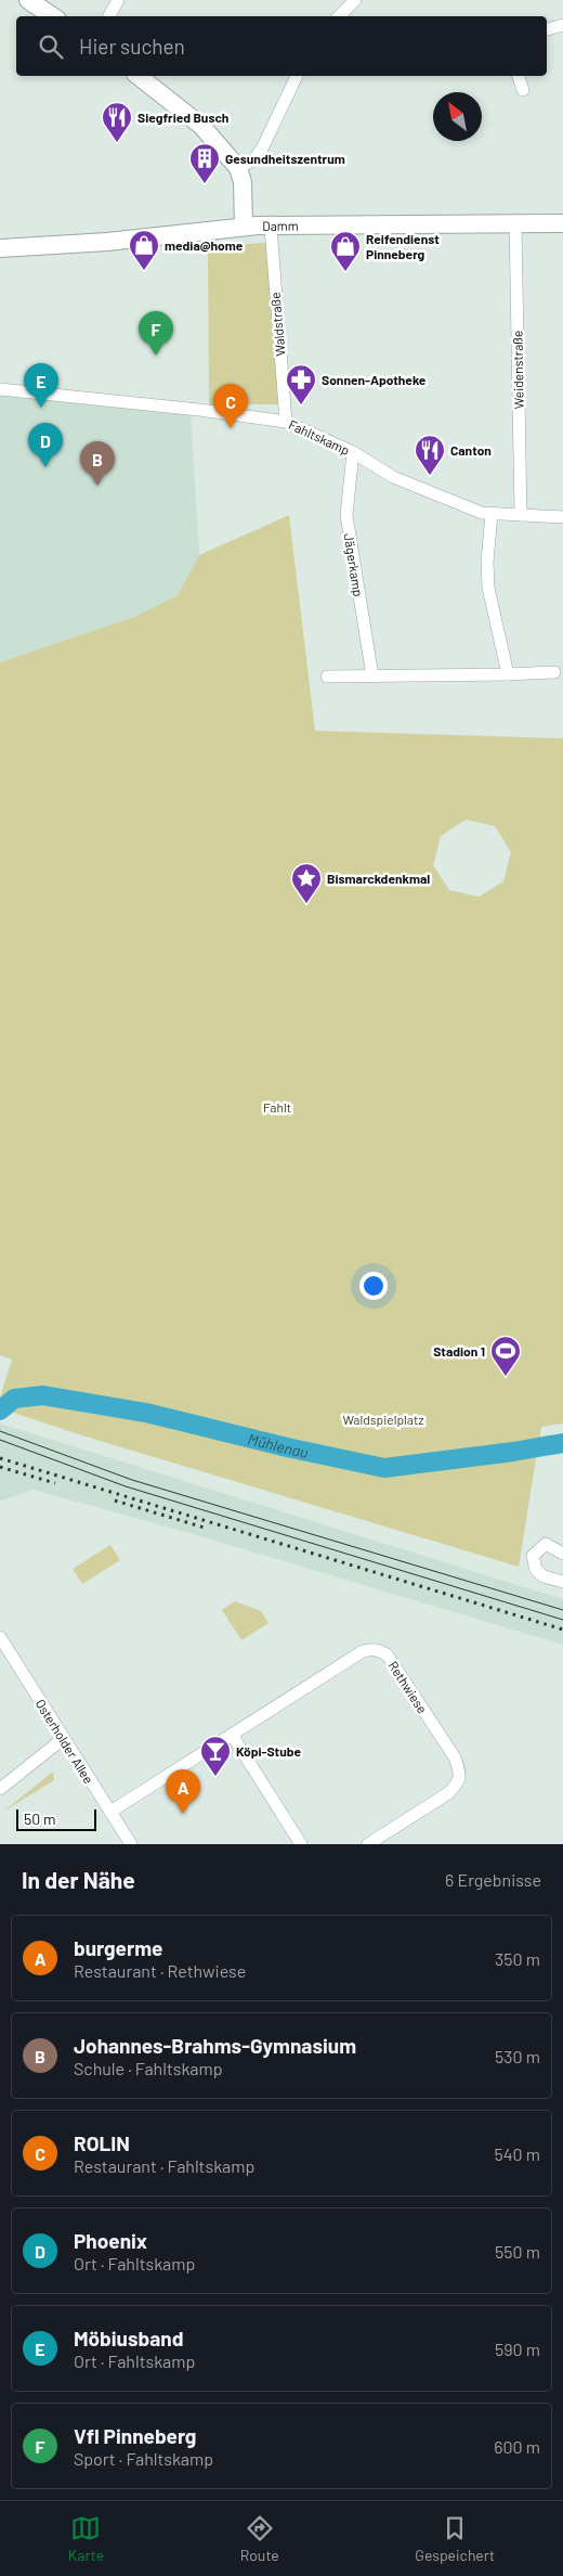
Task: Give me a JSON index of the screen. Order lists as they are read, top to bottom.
{
  "streets": {
    "main road": ["Damm"],
    "street": [
      "Waldstraße",
      "Weidenstraße",
      "Fahltskamp",
      "Jägerkamp",
      "Rethwiese",
      "Osterholder Allee"
    ]
  },
  "crossings": [
    ["Damm", "Waldstraße"],
    ["Damm", "Weidenstraße"],
    ["Waldstraße", "Fahltskamp"],
    ["Weidenstraße", "Fahltskamp"],
    ["Fahltskamp", "Jägerkamp"],
    ["Rethwiese", "Osterholder Allee"]
  ],
  "water": ["Mühlenau"],
  "parks": ["Fahlt", "Waldspielplatz"],
  "places": {
    "restaurant": ["Siegfried Busch", "Canton"],
    "building": ["Gesundheitszentrum"],
    "shop": ["media@home", "Reifendienst Pinneberg"],
    "pharmacy": ["Sonnen-Apotheke"],
    "place": ["Bismarckdenkmal"],
    "sports": ["Stadion 1"],
    "bar": ["Köpi-Stube"]
  },
  "scale_bar": "50 m",
  "north": "top left",
  "page": {
    "search": "Hier suchen",
    "pins": [
      "F",
      "E",
      "C",
      "D",
      "B",
      "A"
    ],
    "scale": "50 m",
    "heading": ["In der Nähe", "6 Ergebnisse"],
    "list": [
      {
        "mark": "A",
        "name": "burgerme",
        "note": "Restaurant · Rethwiese",
        "value": "350 m"
      },
      {
        "mark": "B",
        "name": "Johannes-Brahms-Gymnasium",
        "note": "Schule · Fahltskamp",
        "value": "530 m"
      },
      {
        "mark": "C",
        "name": "ROLIN",
        "note": "Restaurant · Fahltskamp",
        "value": "540 m"
      },
      {
        "mark": "D",
        "name": "Phoenix",
        "note": "Ort · Fahltskamp",
        "value": "550 m"
      },
      {
        "mark": "E",
        "name": "Möbiusband",
        "note": "Ort · Fahltskamp",
        "value": "590 m"
      },
      {
        "mark": "F",
        "name": "Vfl Pinneberg",
        "note": "Sport · Fahltskamp",
        "value": "600 m"
      }
    ],
    "nav": ["Karte", "Route", "Gespeichert"]
  }
}
